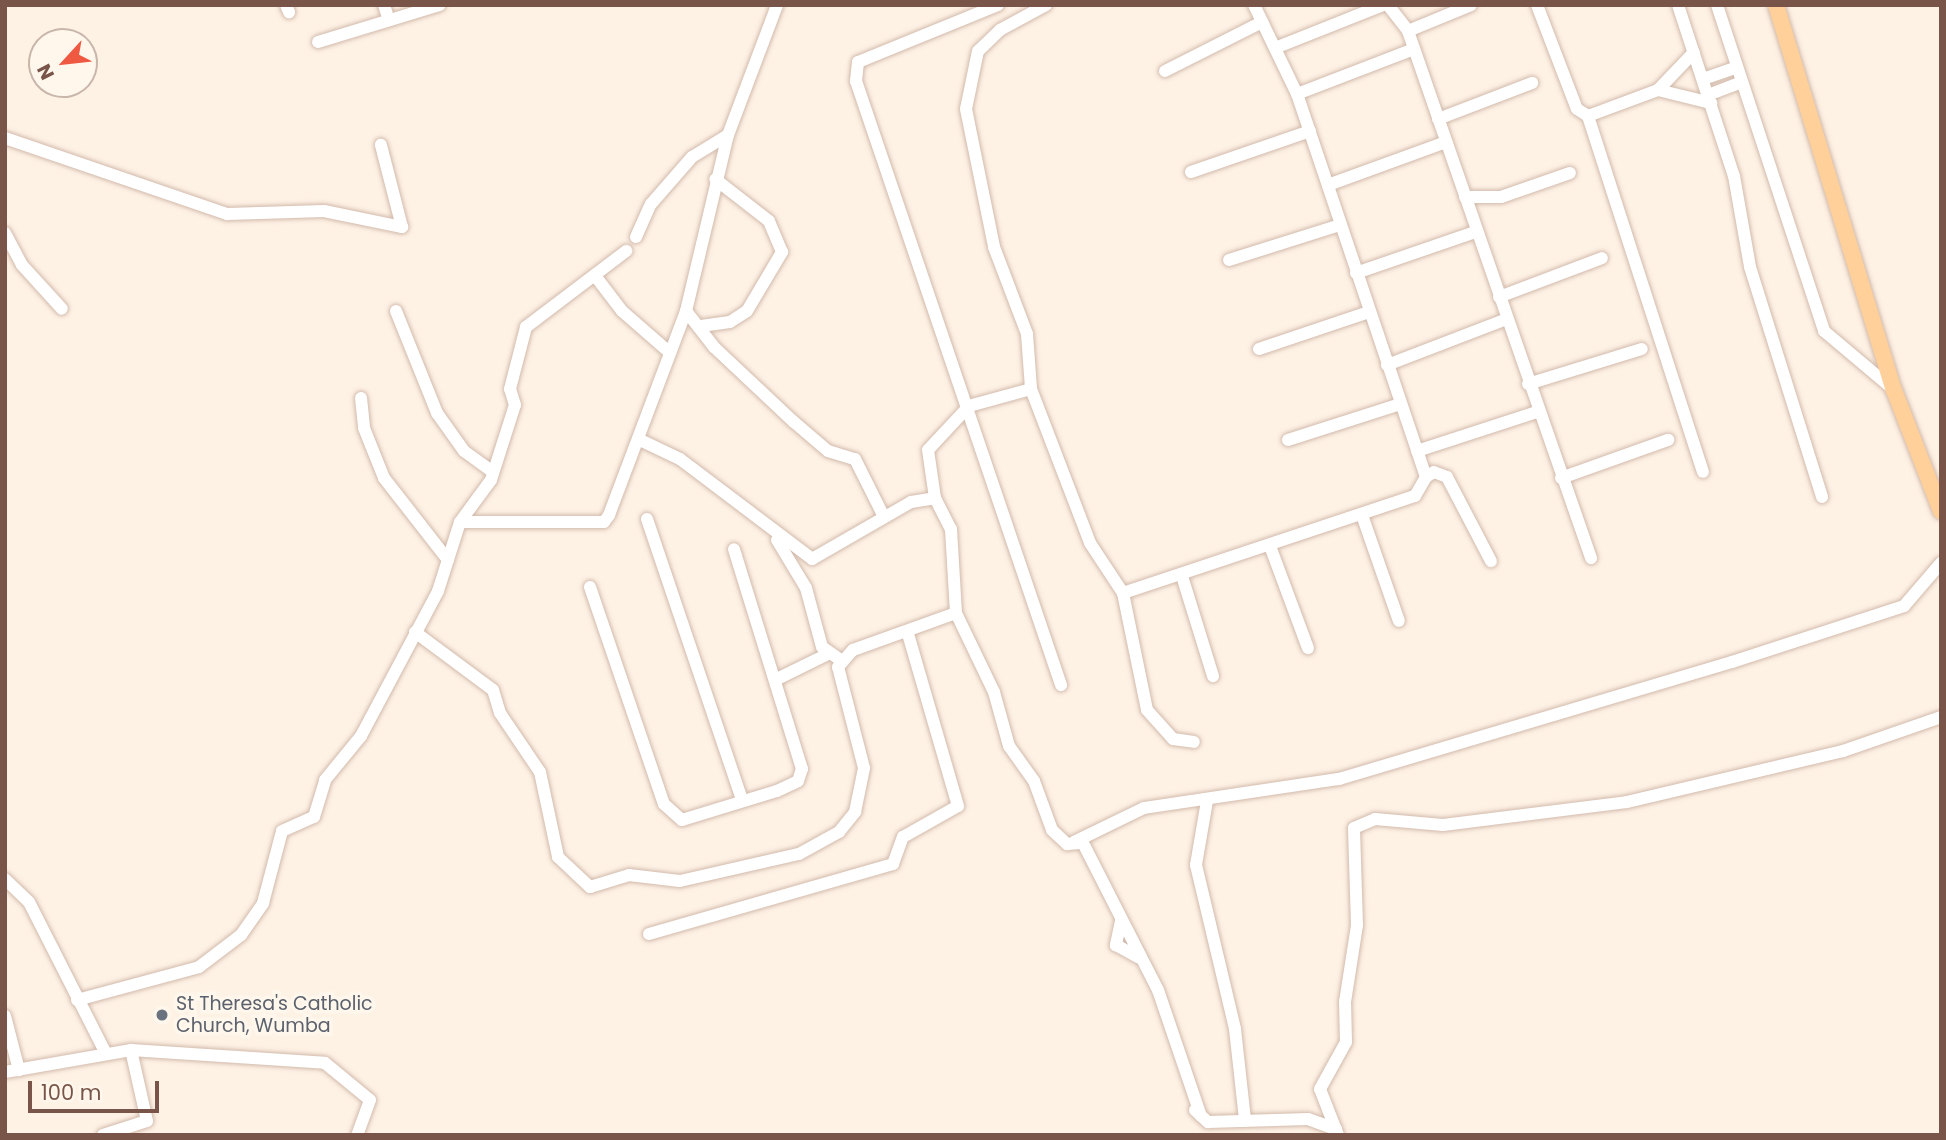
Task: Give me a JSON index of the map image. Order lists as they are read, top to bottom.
{
  "places": ["St Theresa's Catholic Church, Wumba"],
  "scale_bar": "100 m",
  "north": "bottom left"
}
